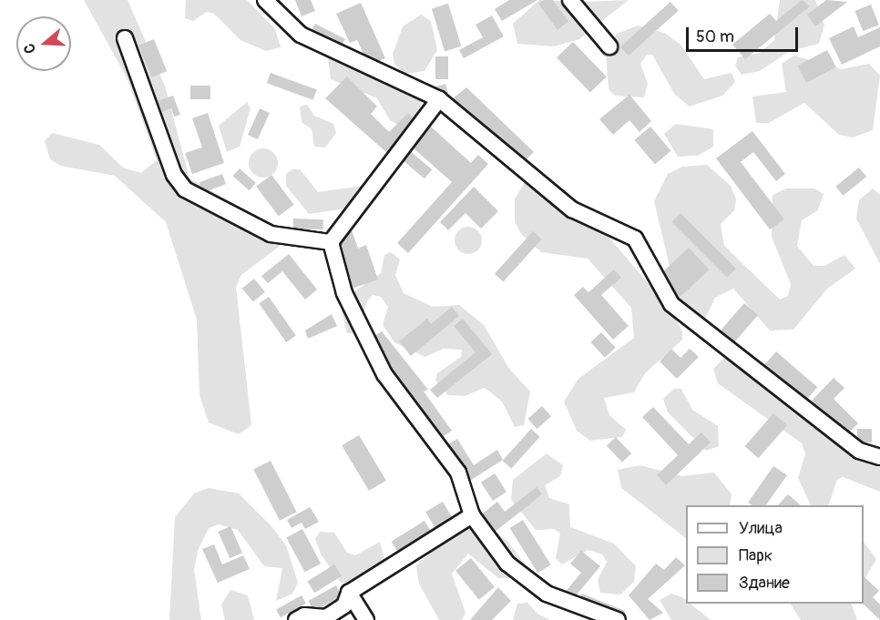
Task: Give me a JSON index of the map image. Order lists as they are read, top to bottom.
{
  "legend": ["Улица", "Парк", "Здание"],
  "scale_bar": "50 m",
  "north": "left"
}
